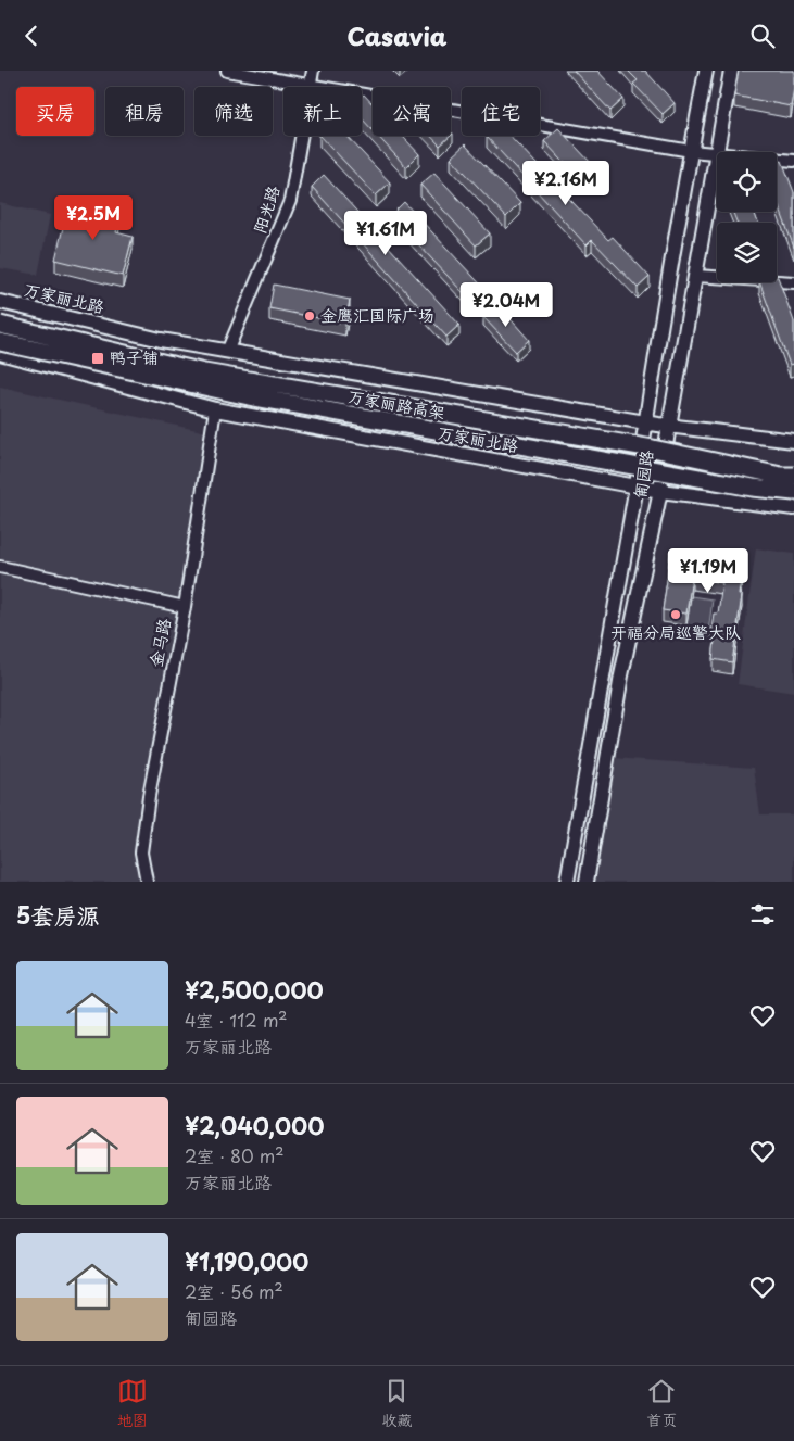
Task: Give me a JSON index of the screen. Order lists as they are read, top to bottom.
{
  "streets": {
    "highway": ["万家丽路高架"],
    "main road": ["万家丽北路", "匍园路"],
    "street": ["阳光路", "金马路"]
  },
  "crossings": [
    ["阳光路", "万家丽北路"],
    ["万家丽北路", "匍园路"],
    ["万家丽北路", "金马路"]
  ],
  "places": {
    "other": ["金鹰汇国际广场", "开福分局巡警大队"],
    "transit": ["鸭子铺"]
  },
  "page": {
    "header": "Casavia",
    "chip": [
      "买房",
      "租房",
      "筛选",
      "新上",
      "公寓",
      "住宅"
    ],
    "price": [
      "¥2.16M",
      "¥2.5M",
      "¥1.61M",
      "¥2.04M",
      "¥1.19M"
    ],
    "heading": "5套房源",
    "list": [
      {
        "name": "¥2,500,000",
        "note": "4室 · 112 m² · 万家丽北路"
      },
      {
        "name": "¥2,040,000",
        "note": "2室 · 80 m² · 万家丽北路"
      },
      {
        "name": "¥1,190,000",
        "note": "2室 · 56 m² · 匍园路"
      }
    ],
    "tabs": ["地图", "收藏", "首页"]
  }
}
